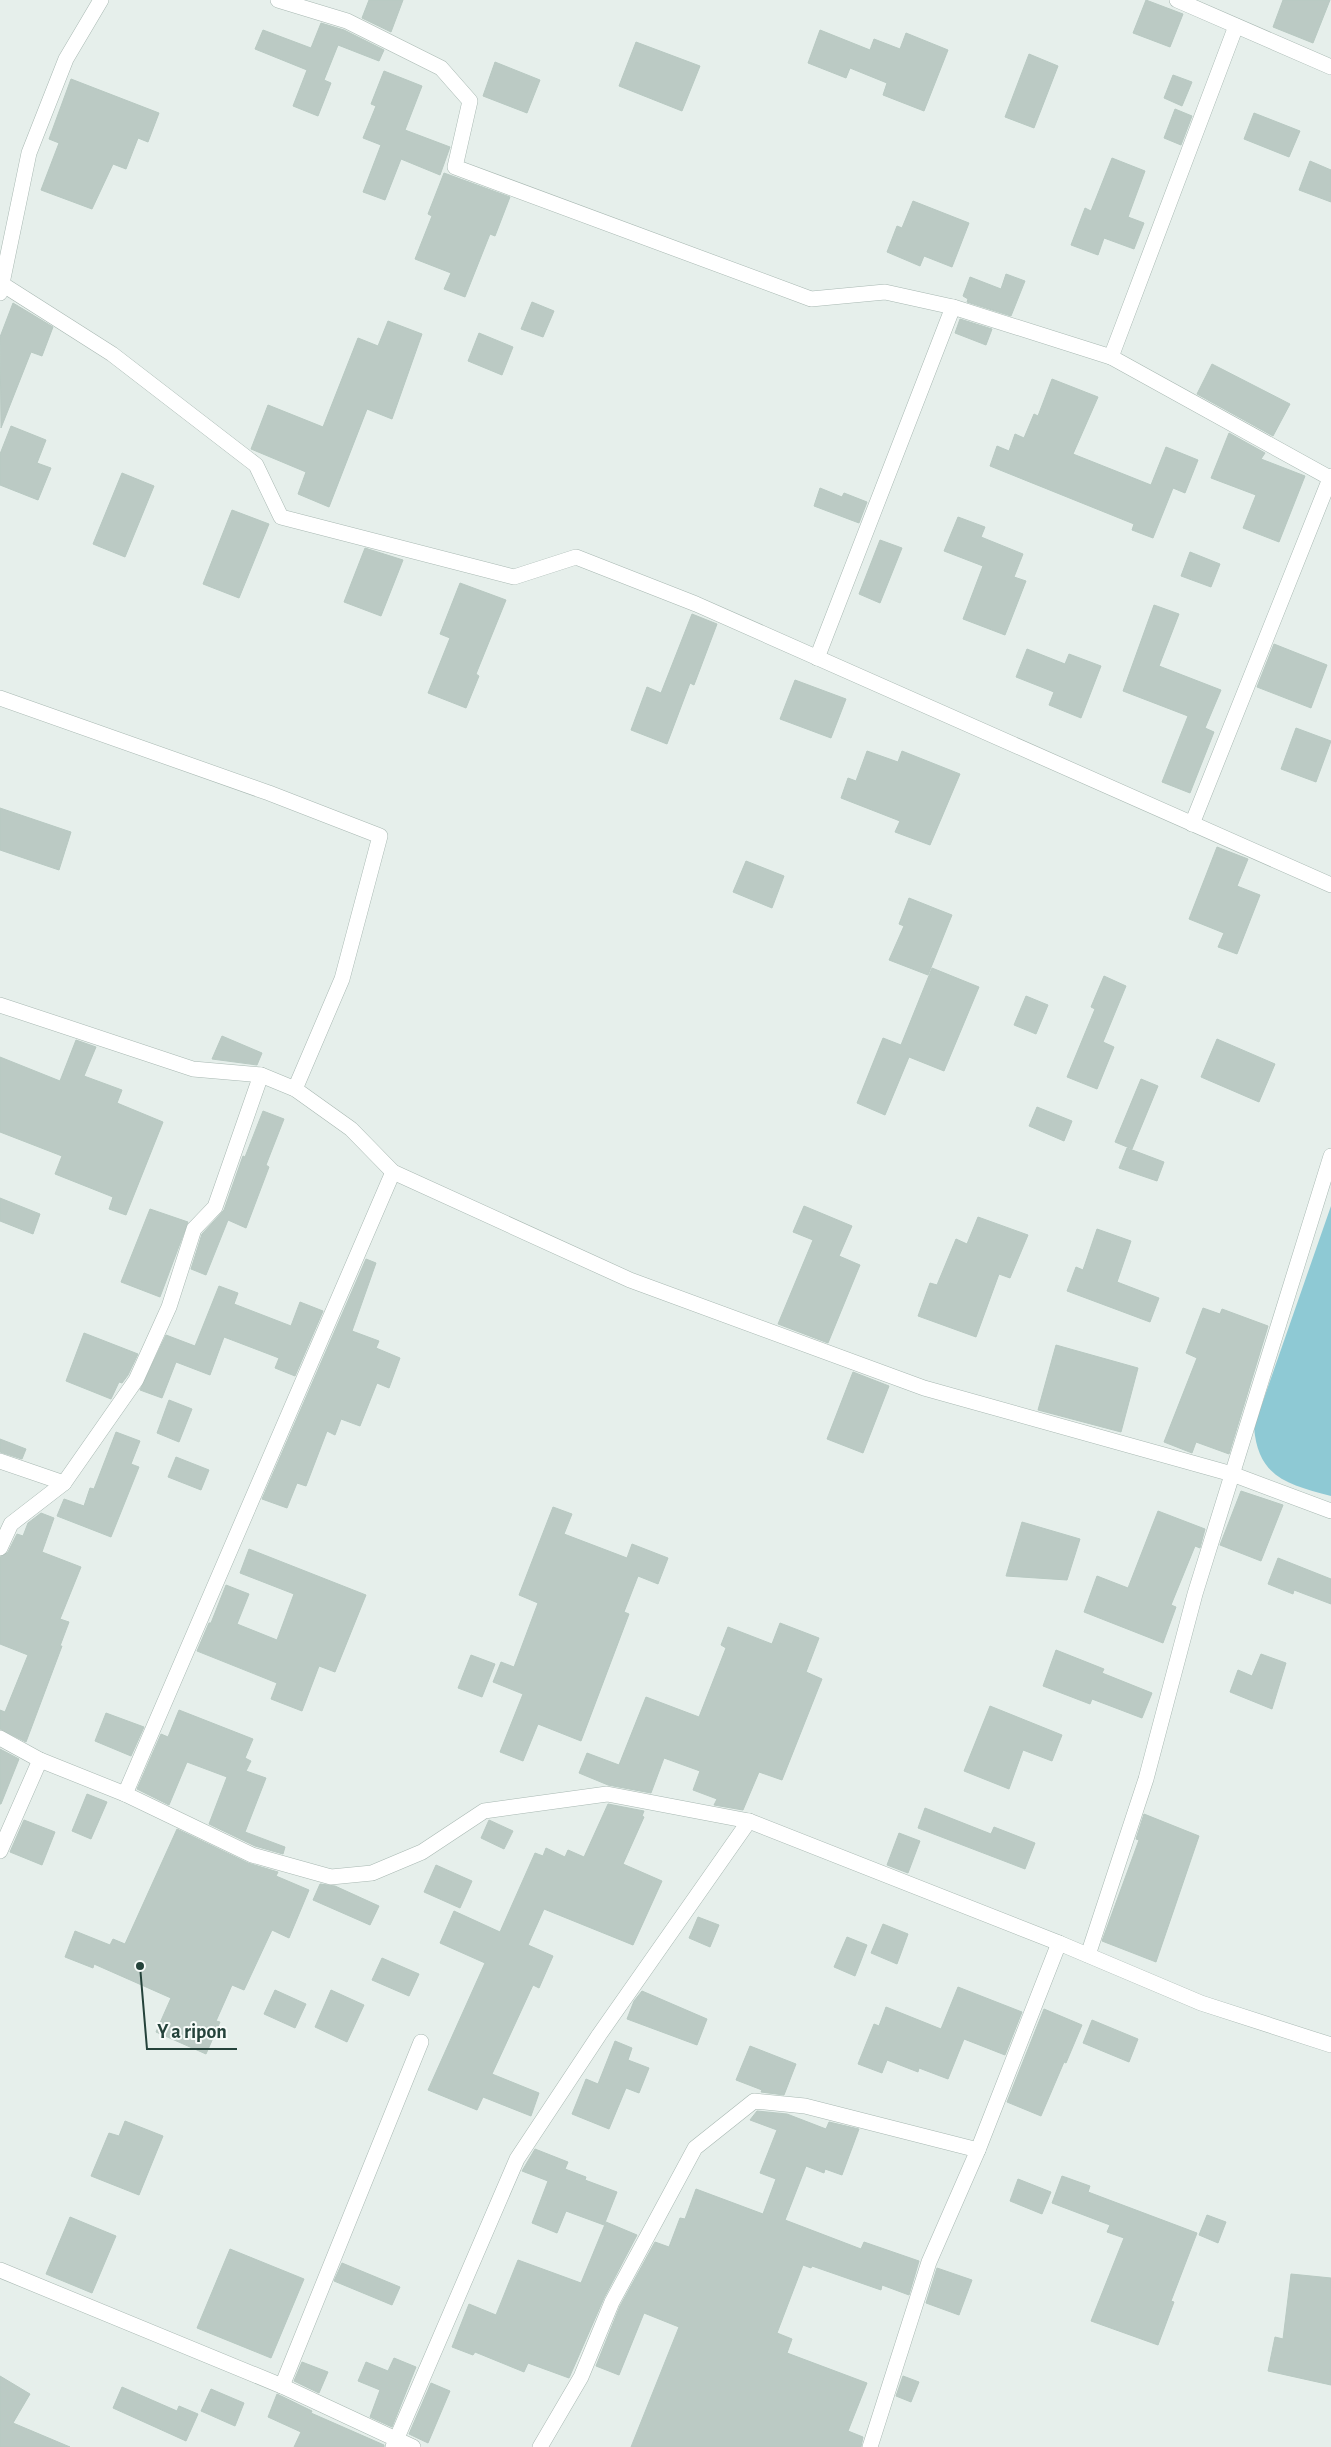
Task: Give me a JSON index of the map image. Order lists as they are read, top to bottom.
{
  "places": ["Y a ripon"]
}
